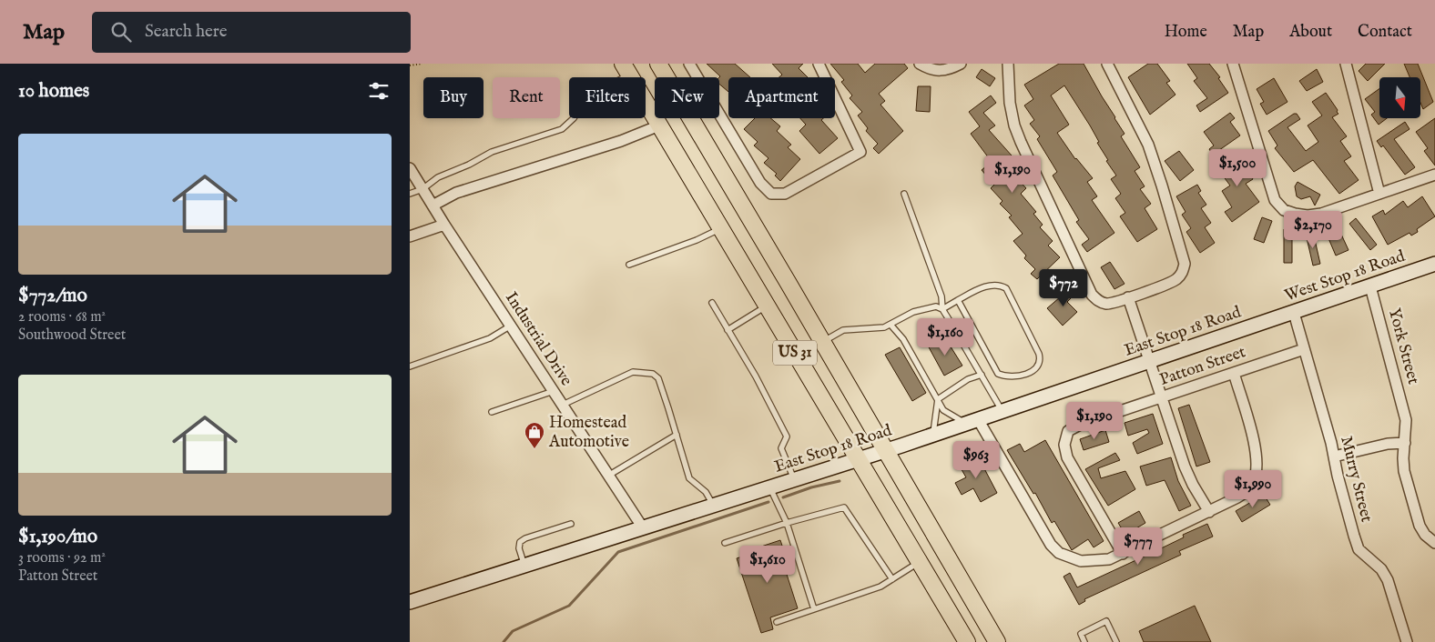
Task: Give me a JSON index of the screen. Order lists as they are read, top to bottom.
{
  "streets": {
    "main road": ["US 31"],
    "street": [
      "West Stop 18 Road",
      "East Stop 18 Road",
      "Industrial Drive",
      "York Street",
      "Patton Street",
      "Murry Street"
    ]
  },
  "crossings": [
    ["West Stop 18 Road", "East Stop 18 Road"],
    ["West Stop 18 Road", "York Street"],
    ["West Stop 18 Road", "Murry Street"],
    ["East Stop 18 Road", "Industrial Drive"],
    ["East Stop 18 Road", "US 31"],
    ["Patton Street", "Murry Street"]
  ],
  "places": {
    "shop": ["Homestead Automotive"]
  },
  "north": "bottom",
  "page": {
    "header": "Map",
    "search": "Search here",
    "nav": [
      "Home",
      "Map",
      "About",
      "Contact"
    ],
    "heading": "10 homes",
    "chip": [
      "Buy",
      "Rent",
      "Filters",
      "New",
      "Apartment"
    ],
    "list": [
      {
        "name": "$772/mo",
        "note": "2 rooms · 68 m² · Southwood Street"
      },
      {
        "name": "$1,190/mo",
        "note": "3 rooms · 92 m² · Patton Street"
      }
    ],
    "price": [
      "$1,500",
      "$1,190",
      "$2,170",
      "$772",
      "$1,160",
      "$1,190",
      "$963",
      "$1,990",
      "$777",
      "$1,610"
    ]
  }
}
